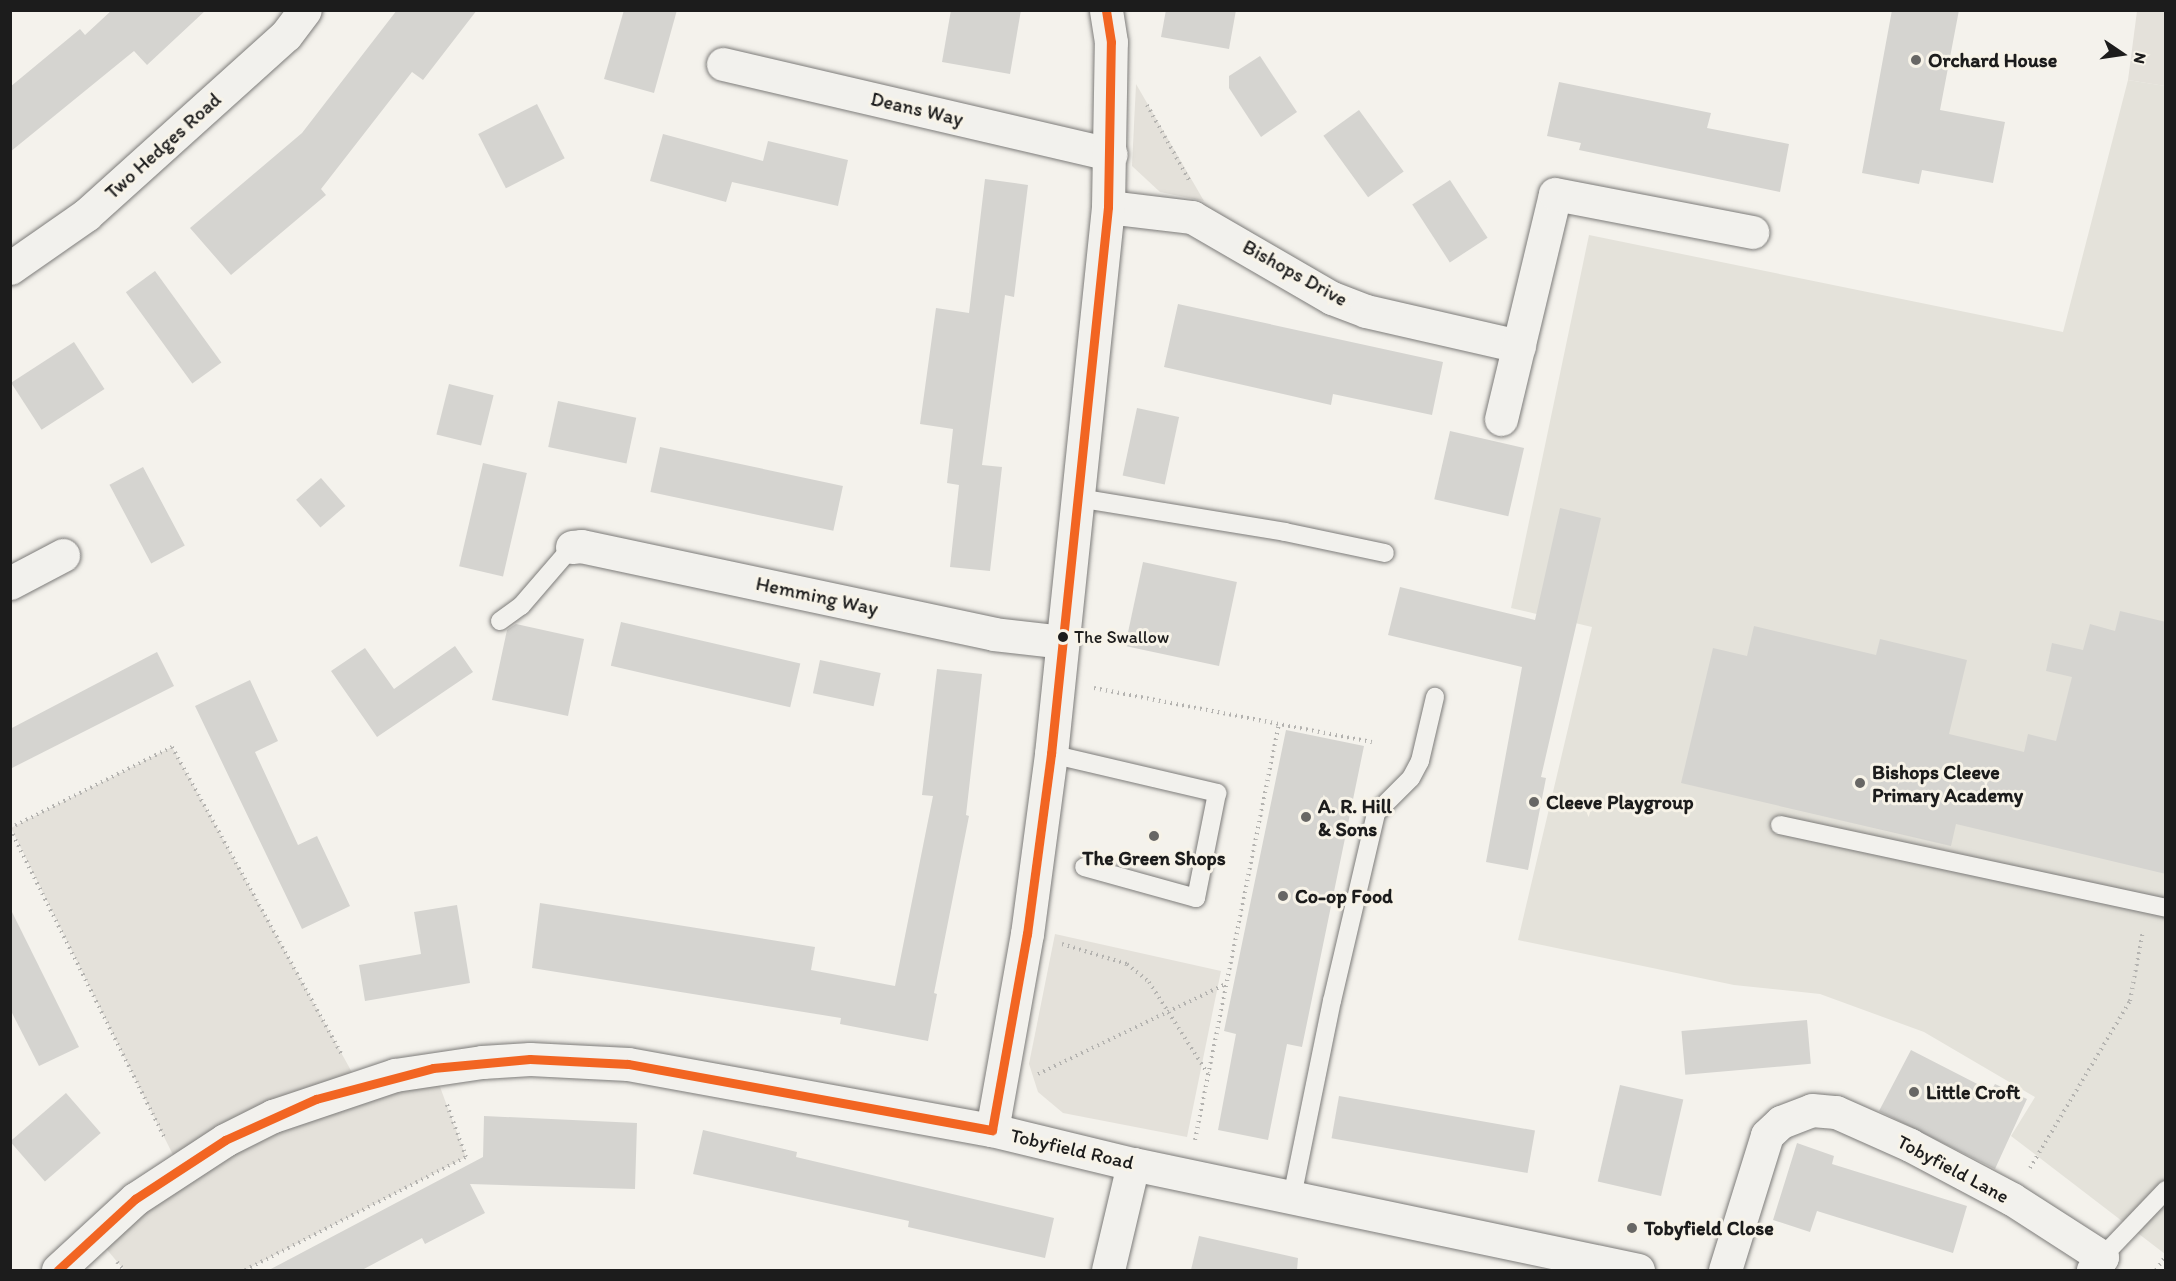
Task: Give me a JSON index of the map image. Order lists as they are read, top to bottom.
{
  "streets": {
    "street": [
      "Deans Way",
      "Two Hedges Road",
      "Bishops Drive",
      "Hemming Way",
      "Tobyfield Road",
      "Tobyfield Lane"
    ]
  },
  "places": [
    "Orchard House",
    "The Swallow",
    "Bishops Cleeve Primary Academy",
    "Cleeve Playgroup",
    "A. R. Hill & Sons",
    "The Green Shops",
    "Co-op Food",
    "Little Croft",
    "Tobyfield Close"
  ],
  "north": "right"
}
